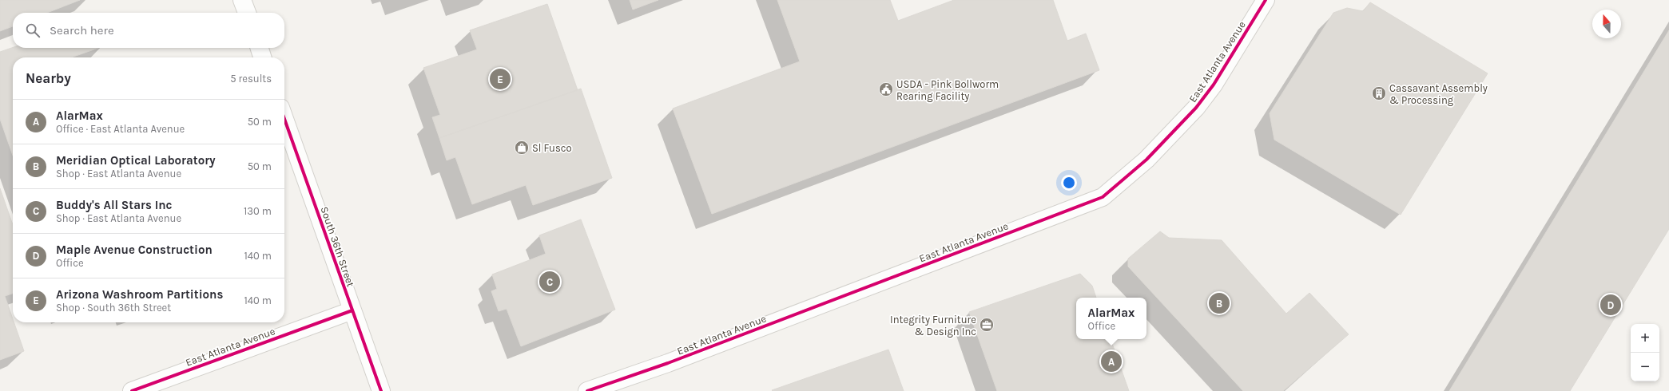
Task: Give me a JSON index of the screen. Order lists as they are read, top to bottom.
{
  "streets": {
    "street": ["East Atlanta Avenue", "South 36th Street"]
  },
  "crossings": [
    ["East Atlanta Avenue", "South 36th Street"]
  ],
  "places": {
    "public building": ["USDA - Pink Bollworm Rearing Facility"],
    "building": ["Cassavant Assembly & Processing"],
    "shop": ["Sl Fusco"],
    "office": ["Integrity Furniture & Design Inc"]
  },
  "north": "top",
  "page": {
    "search": "Search here",
    "heading": ["Nearby", "5 results"],
    "pins": [
      "E",
      "C",
      "B",
      "D",
      "A"
    ],
    "list": [
      {
        "mark": "A",
        "name": "AlarMax",
        "note": "Office · East Atlanta Avenue",
        "value": "50 m"
      },
      {
        "mark": "B",
        "name": "Meridian Optical Laboratory",
        "note": "Shop · East Atlanta Avenue",
        "value": "50 m"
      },
      {
        "mark": "C",
        "name": "Buddy's All Stars Inc",
        "note": "Shop · East Atlanta Avenue",
        "value": "130 m"
      },
      {
        "mark": "D",
        "name": "Maple Avenue Construction",
        "note": "Office",
        "value": "140 m"
      },
      {
        "mark": "E",
        "name": "Arizona Washroom Partitions",
        "note": "Shop · South 36th Street",
        "value": "140 m"
      }
    ],
    "popup": ["AlarMax", "Office"],
    "map_buttons": ["+", "−"]
  }
}
